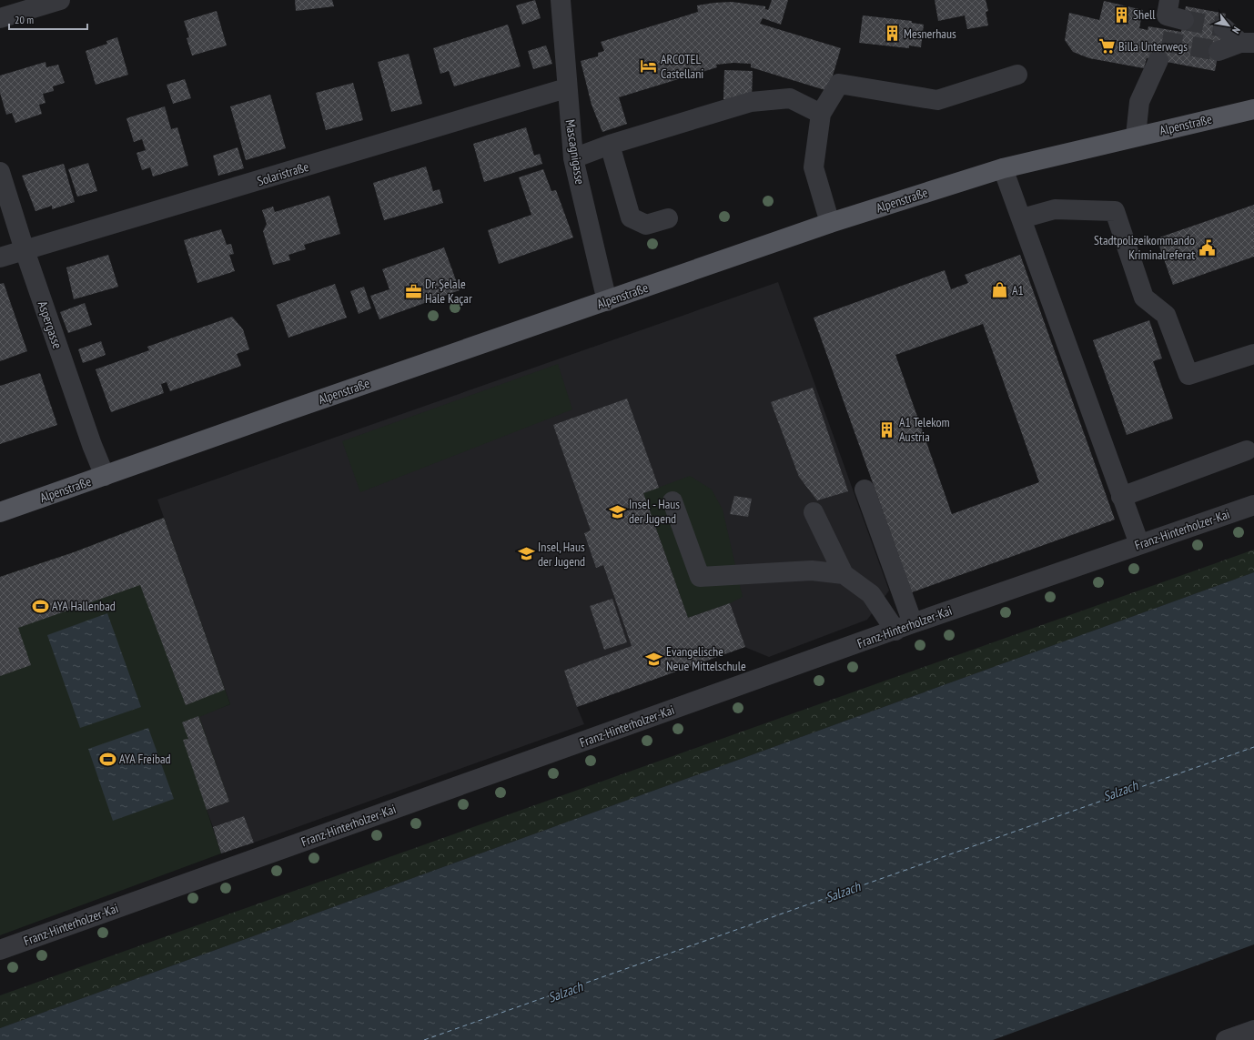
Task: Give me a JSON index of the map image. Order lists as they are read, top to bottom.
{
  "streets": {
    "main road": ["Alpenstraße"],
    "street": [
      "Mascagnigasse",
      "Solaristraße",
      "Aspergasse",
      "Franz-Hinterholzer-Kai"
    ]
  },
  "crossings": [
    ["Alpenstraße", "Mascagnigasse"],
    ["Alpenstraße", "Aspergasse"],
    ["Mascagnigasse", "Solaristraße"],
    ["Solaristraße", "Aspergasse"]
  ],
  "water": ["Salzach"],
  "places": {
    "building": ["Shell", "Mesnerhaus", "A1 Telekom Austria"],
    "supermarket": ["Billa Unterwegs"],
    "hotel": ["ARCOTEL Castellani"],
    "public building": ["Stadtpolizeikommando Kriminalreferat"],
    "shop": ["A1"],
    "office": ["Dr. Şelale Hale Kaçar"],
    "school or university": ["Insel - Haus der Jugend", "Insel, Haus der Jugend", "Evangelische Neue Mittelschule"],
    "sports": ["AYA Hallenbad", "AYA Freibad"]
  },
  "scale_bar": "20 m",
  "north": "bottom right"
}
